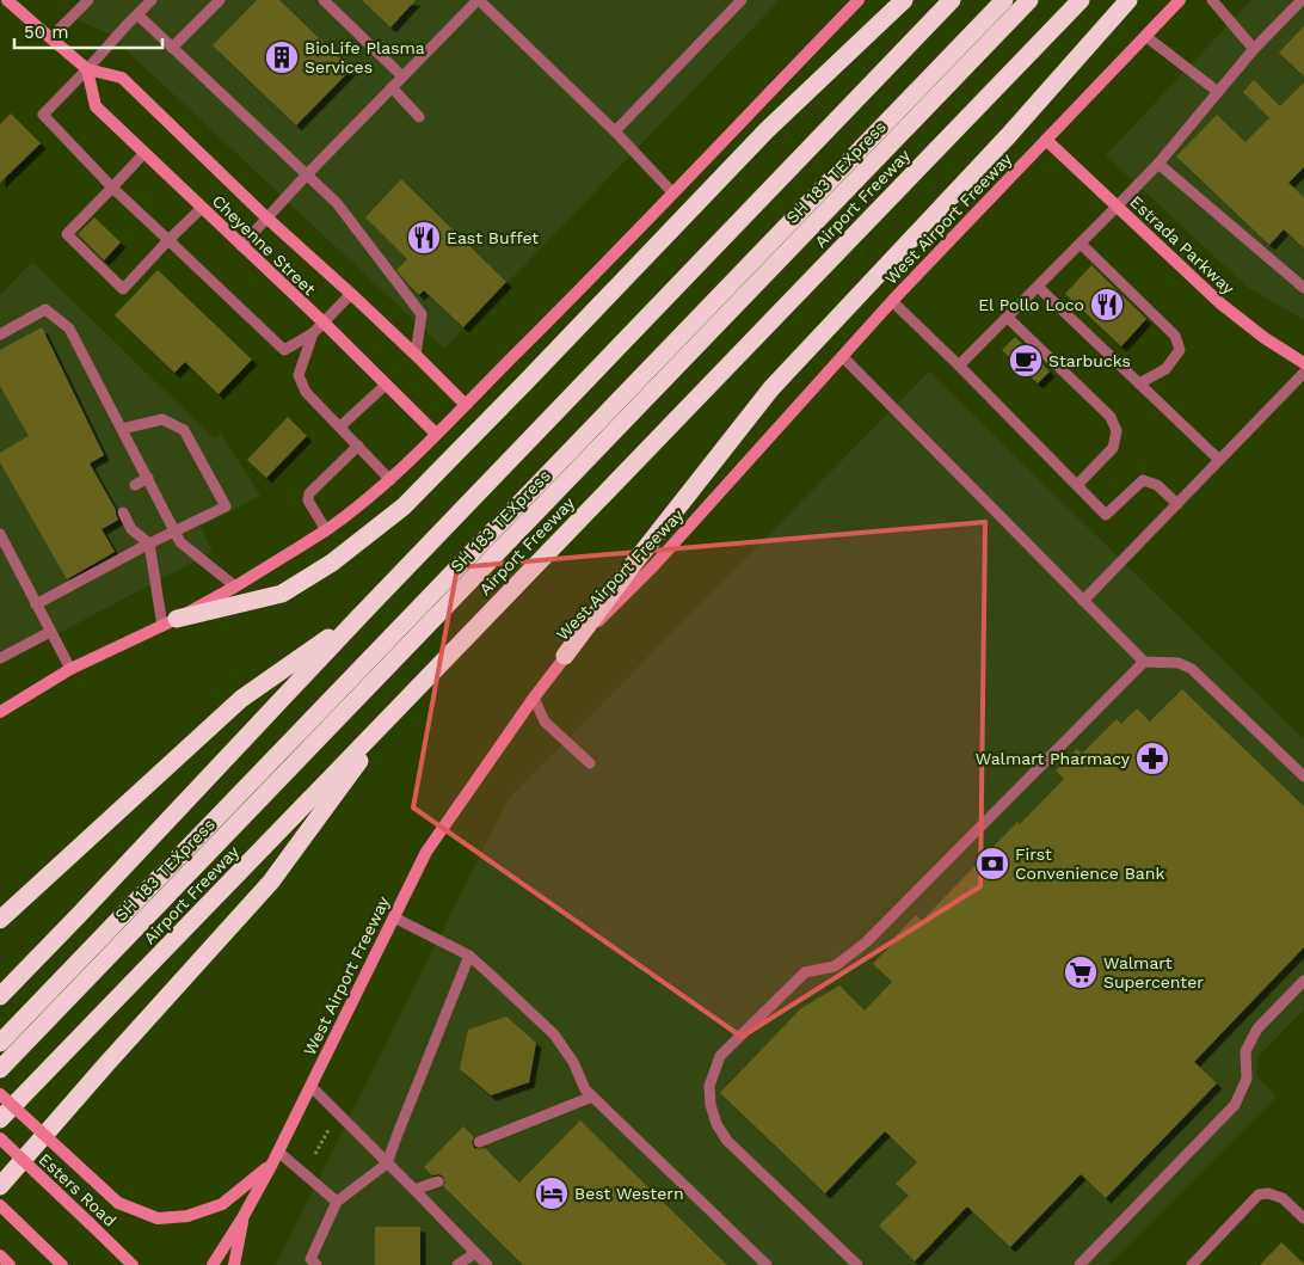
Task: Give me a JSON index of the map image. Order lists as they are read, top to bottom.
{
  "streets": {
    "highway": ["SH 183 TEXpress", "Airport Freeway"],
    "main road": [
      "West Airport Freeway",
      "Cheyenne Street",
      "Estrada Parkway",
      "Esters Road"
    ]
  },
  "crossings": [
    ["West Airport Freeway", "Estrada Parkway"]
  ],
  "places": {
    "building": ["BioLife Plasma Services"],
    "restaurant": ["East Buffet", "El Pollo Loco"],
    "cafe": ["Starbucks"],
    "pharmacy": ["Walmart Pharmacy"],
    "bank": ["First Convenience Bank"],
    "supermarket": ["Walmart Supercenter"],
    "hotel": ["Best Western"]
  },
  "scale_bar": "50 m"
}
